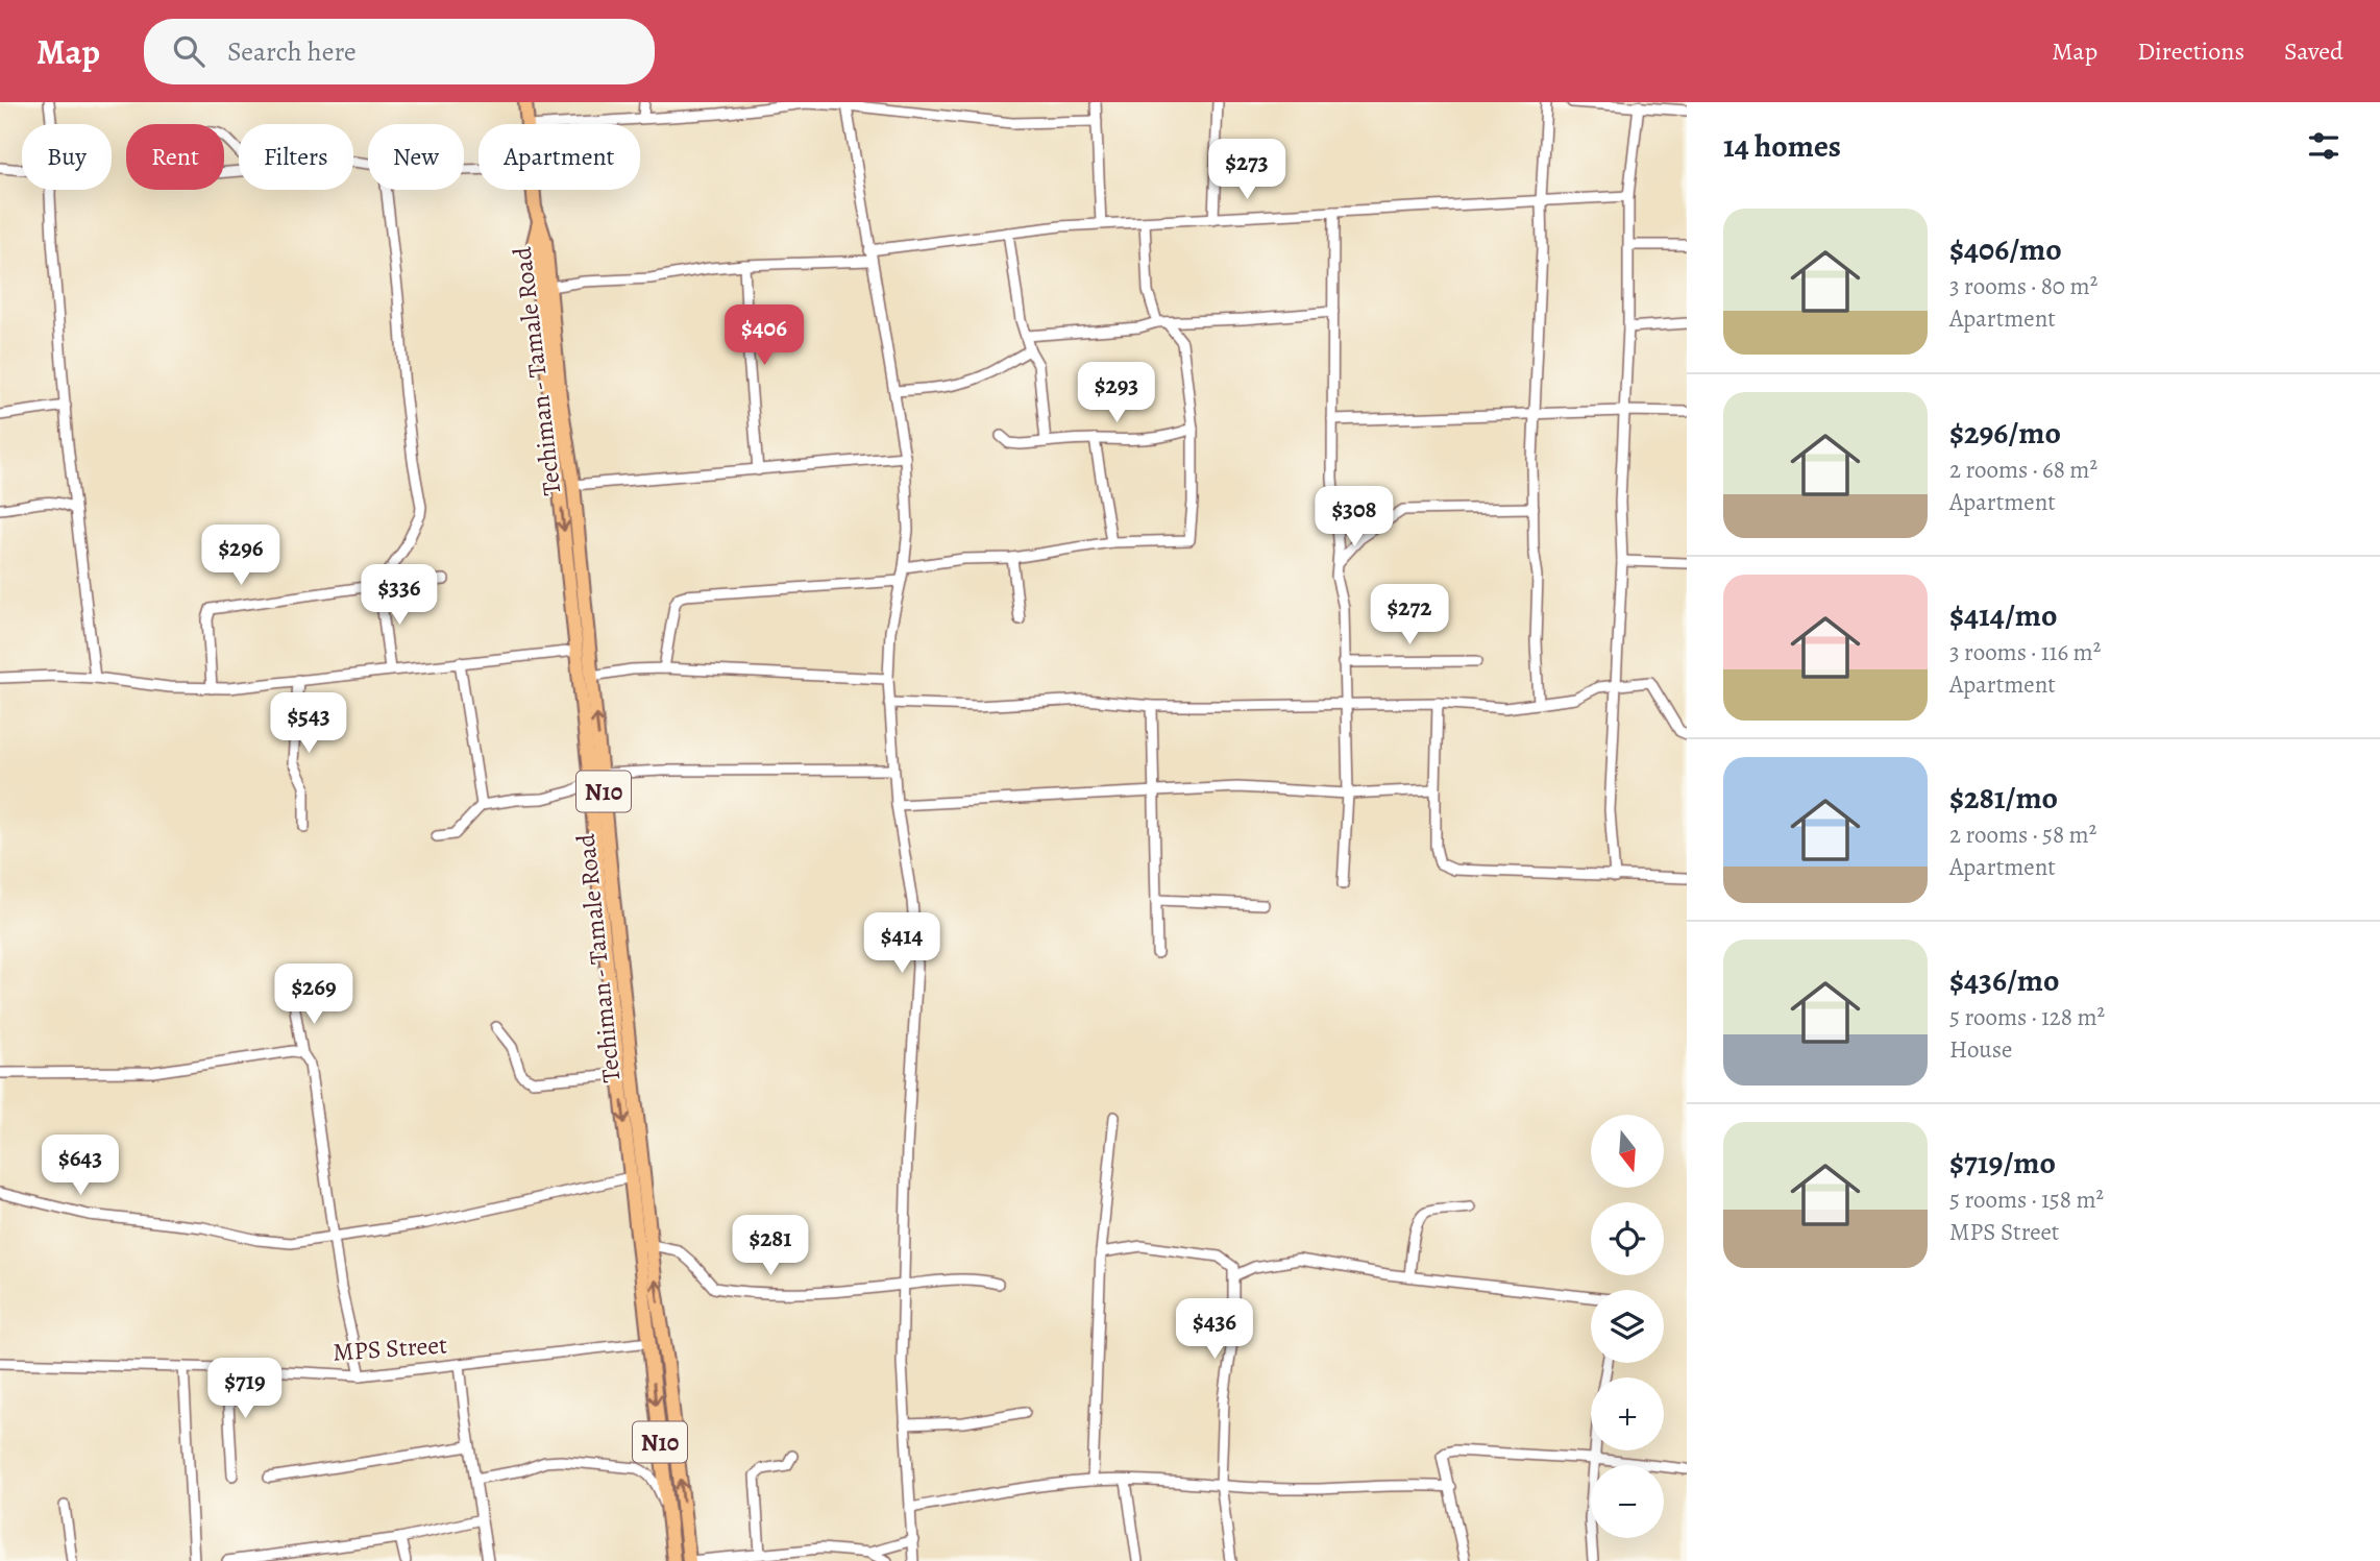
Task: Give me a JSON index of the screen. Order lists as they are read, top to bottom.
{
  "streets": {
    "highway": ["Techiman - Tamale Road", "N10"],
    "street": ["MPS Street"]
  },
  "crossings": [
    ["Techiman - Tamale Road", "MPS Street"]
  ],
  "north": "bottom",
  "page": {
    "header": "Map",
    "search": "Search here",
    "nav": ["Map", "Directions", "Saved"],
    "heading": "14 homes",
    "chip": [
      "Buy",
      "Rent",
      "Filters",
      "New",
      "Apartment"
    ],
    "price": [
      "$273",
      "$406",
      "$293",
      "$308",
      "$296",
      "$336",
      "$272",
      "$543",
      "$414",
      "$269",
      "$643",
      "$281",
      "$436",
      "$719"
    ],
    "list": [
      {
        "name": "$406/mo",
        "note": "3 rooms · 80 m² · Apartment"
      },
      {
        "name": "$296/mo",
        "note": "2 rooms · 68 m² · Apartment"
      },
      {
        "name": "$414/mo",
        "note": "3 rooms · 116 m² · Apartment"
      },
      {
        "name": "$281/mo",
        "note": "2 rooms · 58 m² · Apartment"
      },
      {
        "name": "$436/mo",
        "note": "5 rooms · 128 m² · House"
      },
      {
        "name": "$719/mo",
        "note": "5 rooms · 158 m² · MPS Street"
      }
    ],
    "map_buttons": ["+", "−"]
  }
}
